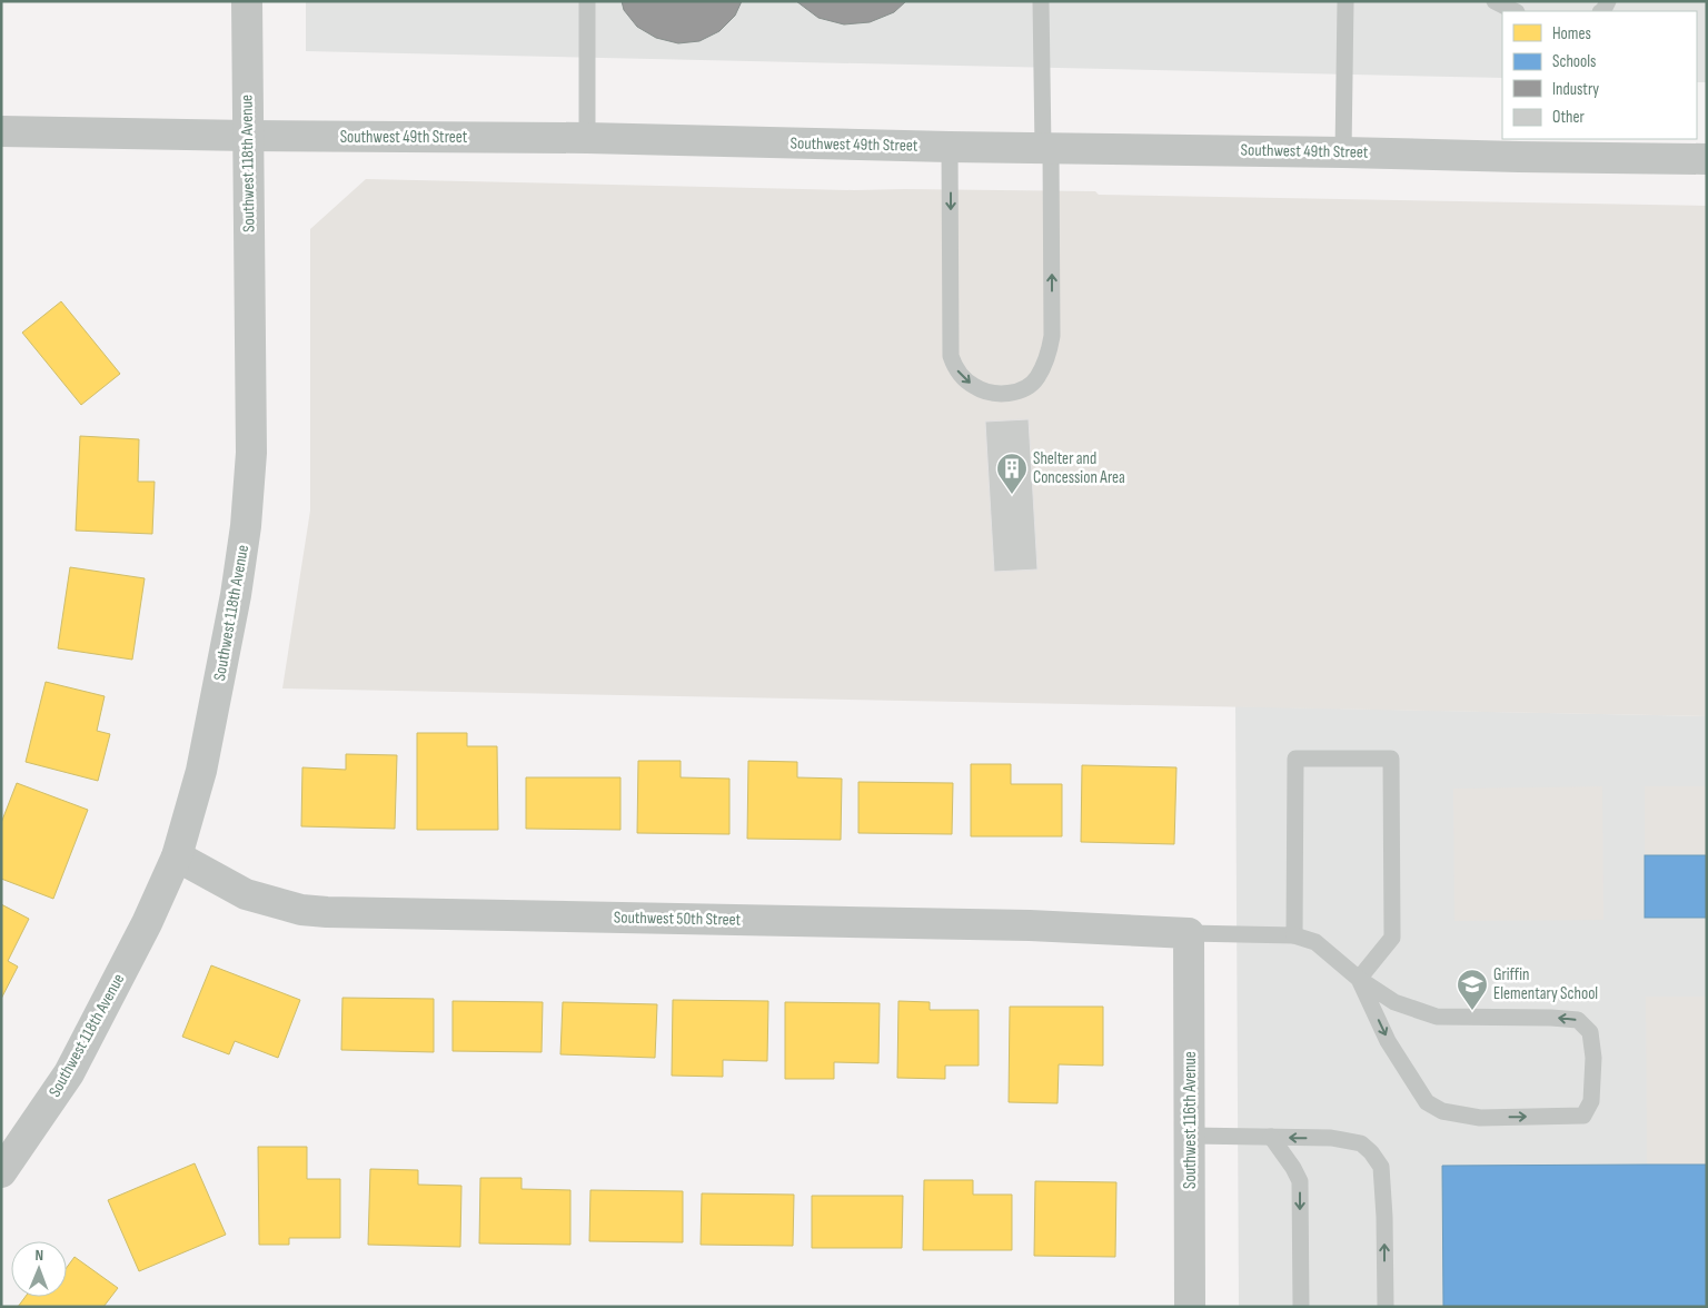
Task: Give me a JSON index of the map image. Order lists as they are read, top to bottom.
{
  "streets": {
    "street": [
      "Southwest 49th Street",
      "Southwest 118th Avenue",
      "Southwest 50th Street",
      "Southwest 116th Avenue"
    ]
  },
  "crossings": [
    ["Southwest 49th Street", "Southwest 118th Avenue"],
    ["Southwest 118th Avenue", "Southwest 50th Street"],
    ["Southwest 50th Street", "Southwest 116th Avenue"]
  ],
  "places": {
    "building": ["Shelter and Concession Area"],
    "school or university": ["Griffin Elementary School"]
  },
  "legend": [
    "Homes",
    "Schools",
    "Industry",
    "Other"
  ],
  "north": "top"
}
